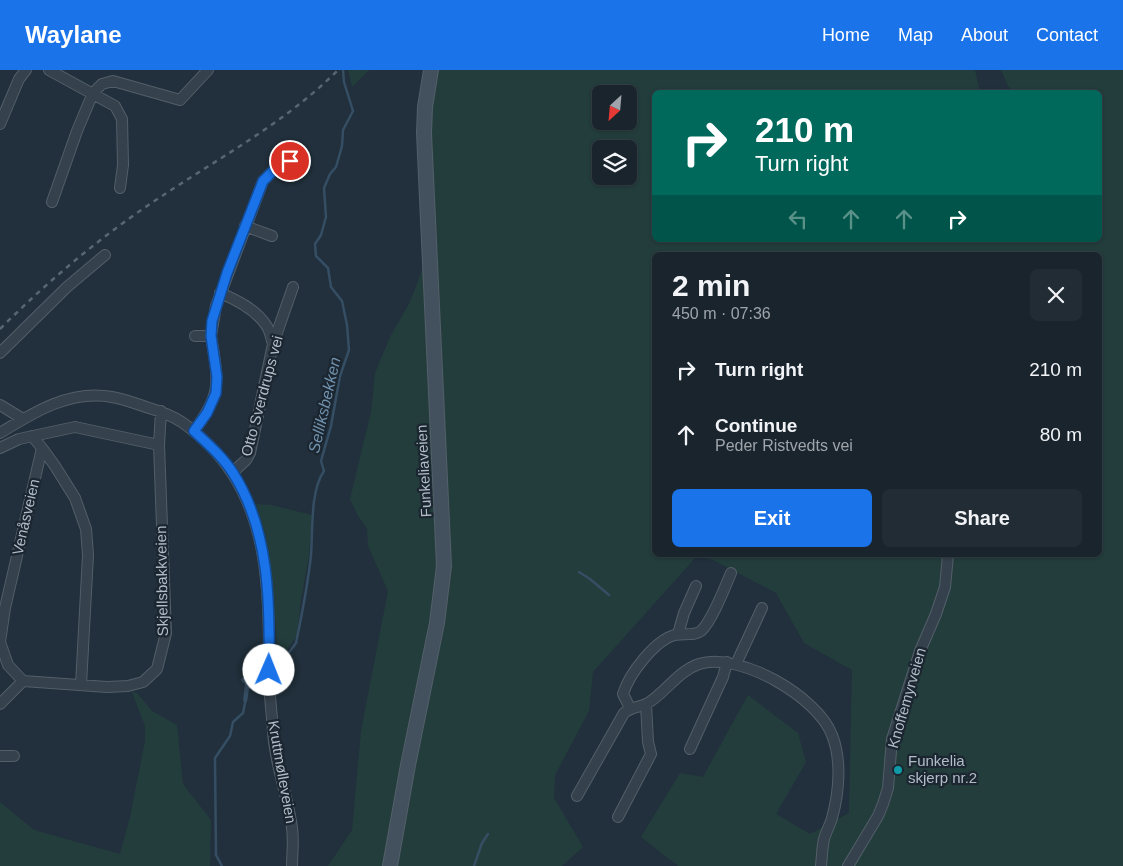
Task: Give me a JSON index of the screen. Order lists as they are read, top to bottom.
{
  "streets": {
    "street": [
      "Otto Sverdrups vei",
      "Funkeliaveien",
      "Venåsveien",
      "Skjellsbakkveien",
      "Knoffemyrveien",
      "Kruttmølleveien"
    ]
  },
  "crossings": [
    ["Otto Sverdrups vei", "Kruttmølleveien"],
    ["Venåsveien", "Skjellsbakkveien"],
    ["Skjellsbakkveien", "Kruttmølleveien"]
  ],
  "water": ["Selliksbekken"],
  "places": ["Funkelia skjerp nr.2"],
  "north": "bottom left",
  "page": {
    "header": "Waylane",
    "nav": [
      "Home",
      "Map",
      "About",
      "Contact"
    ],
    "turn": ["210 m", "Turn right"],
    "heading": ["2 min", "450 m · 07:36"],
    "list": [
      {
        "name": "Turn right",
        "value": "210 m"
      },
      {
        "name": "Continue",
        "note": "Peder Ristvedts vei",
        "value": "80 m"
      }
    ],
    "buttons": ["Exit", "Share"]
  }
}
